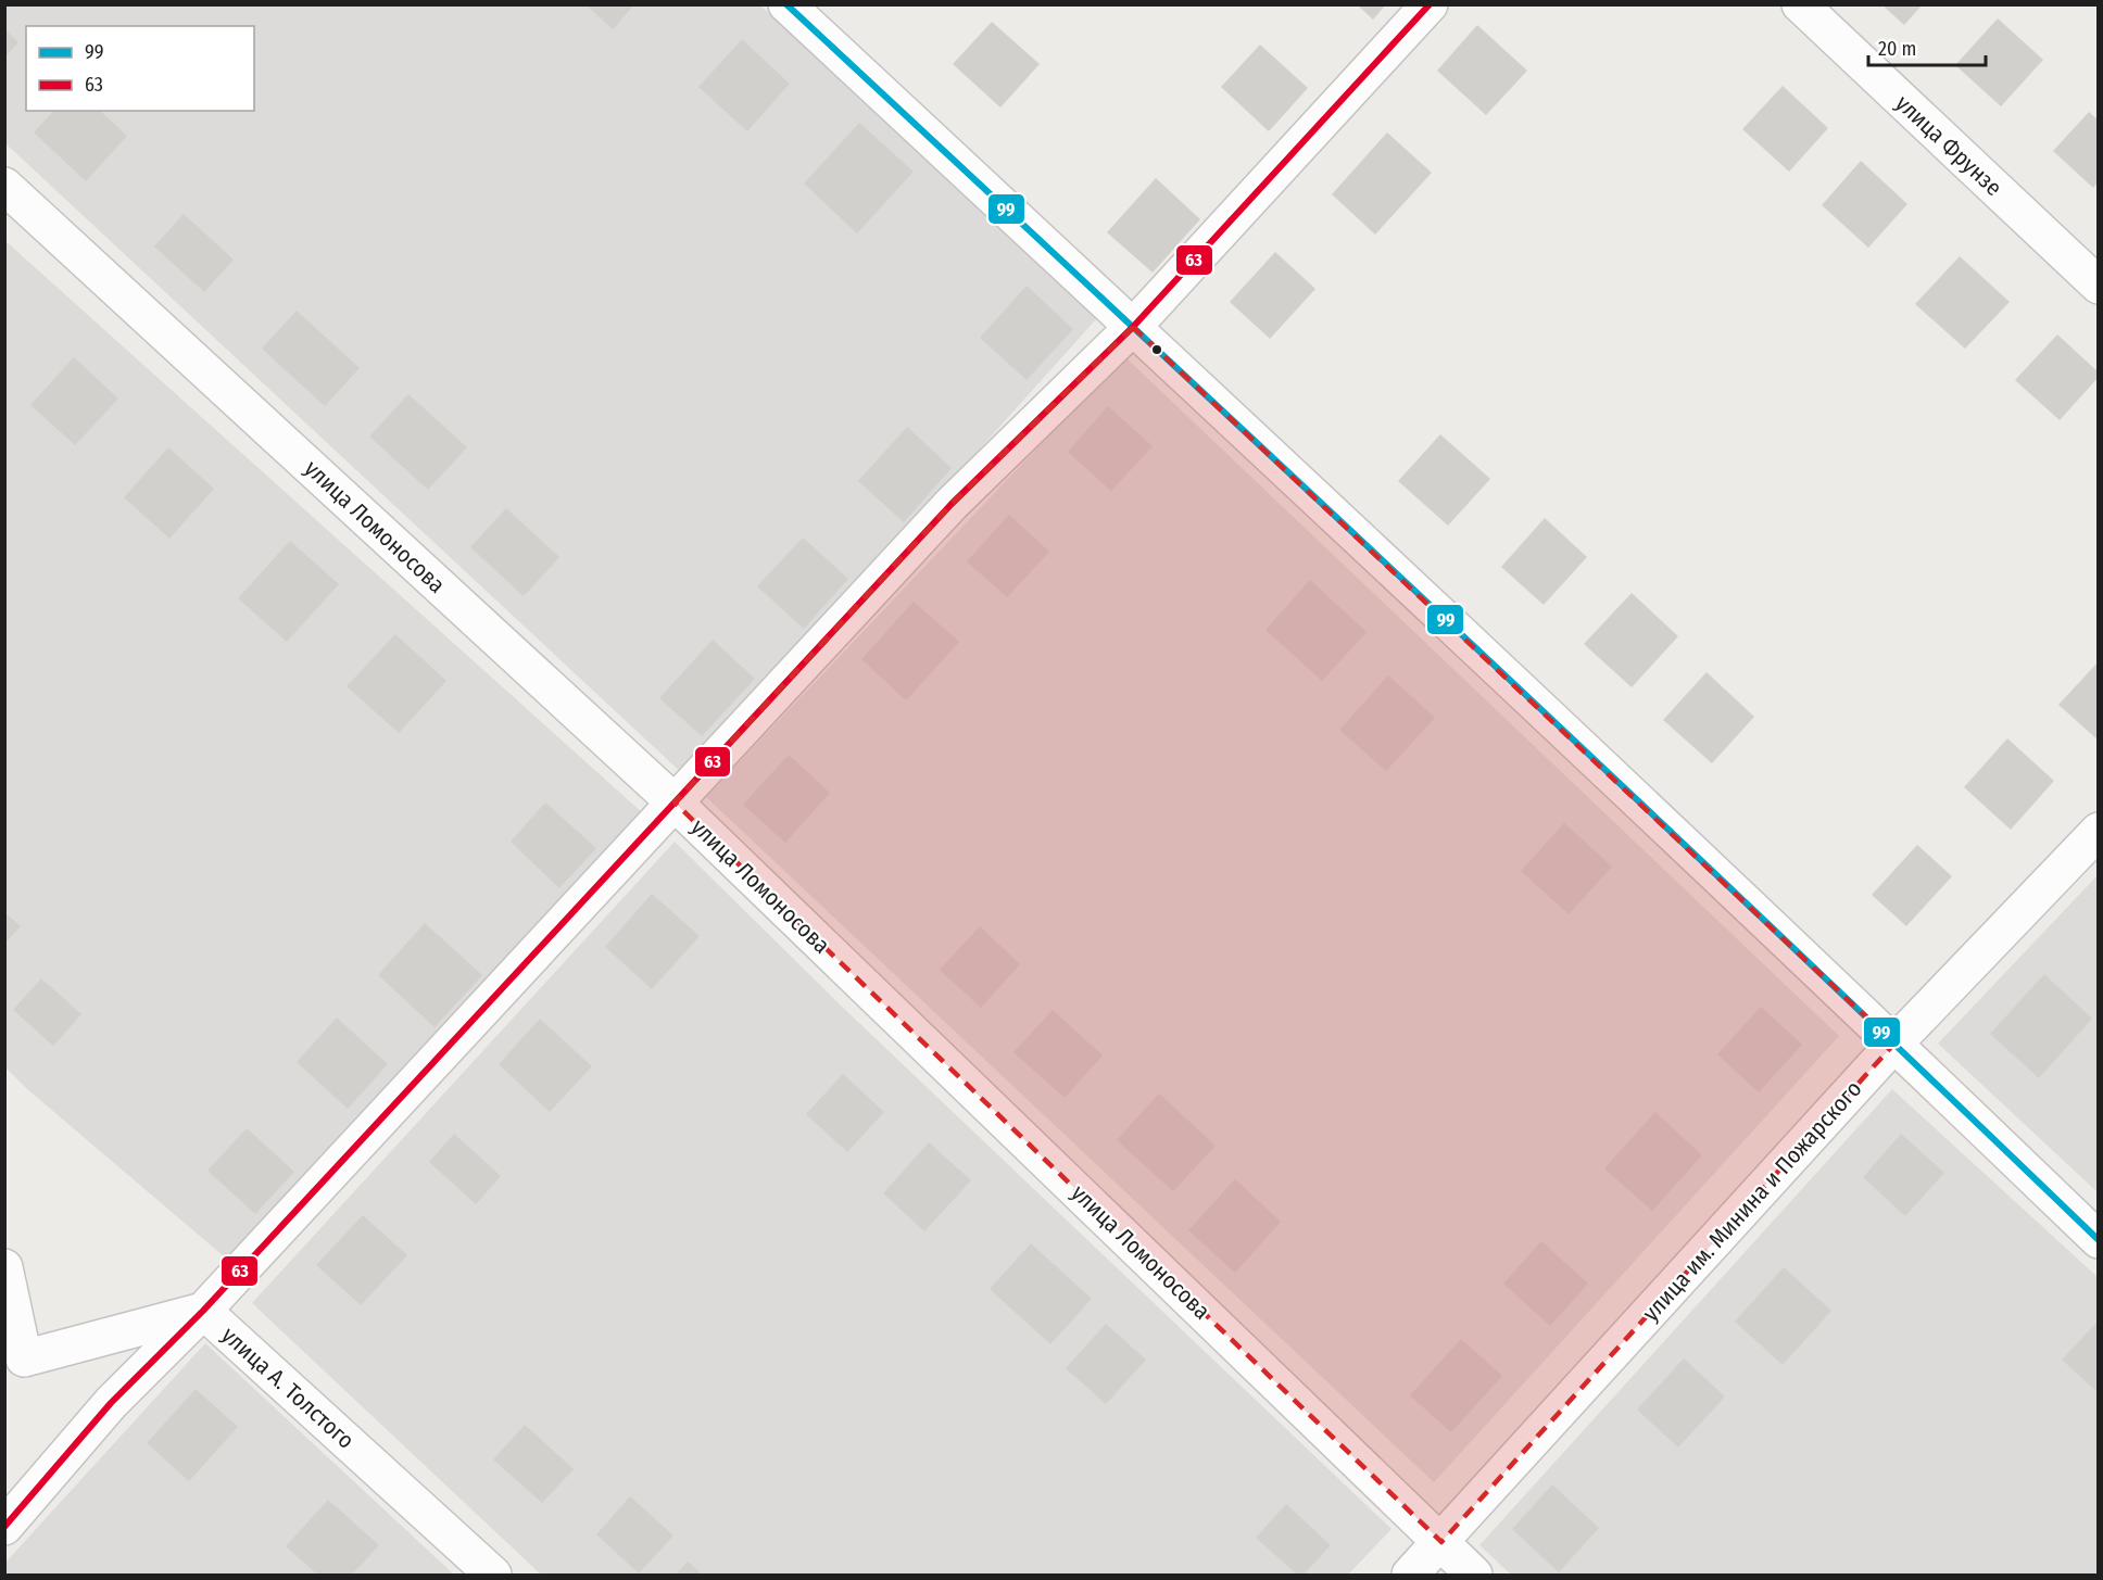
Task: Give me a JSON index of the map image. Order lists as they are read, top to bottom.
{
  "streets": {
    "street": [
      "улица Фрунзе",
      "улица Ломоносова",
      "улица им. Минина и Пожарского",
      "улица А. Толстого"
    ]
  },
  "crossings": [
    ["улица Ломоносова", "улица им. Минина и Пожарского"]
  ],
  "lines": ["transit line 99", "transit line 63"],
  "legend": ["99", "63"],
  "scale_bar": "20 m"
}
